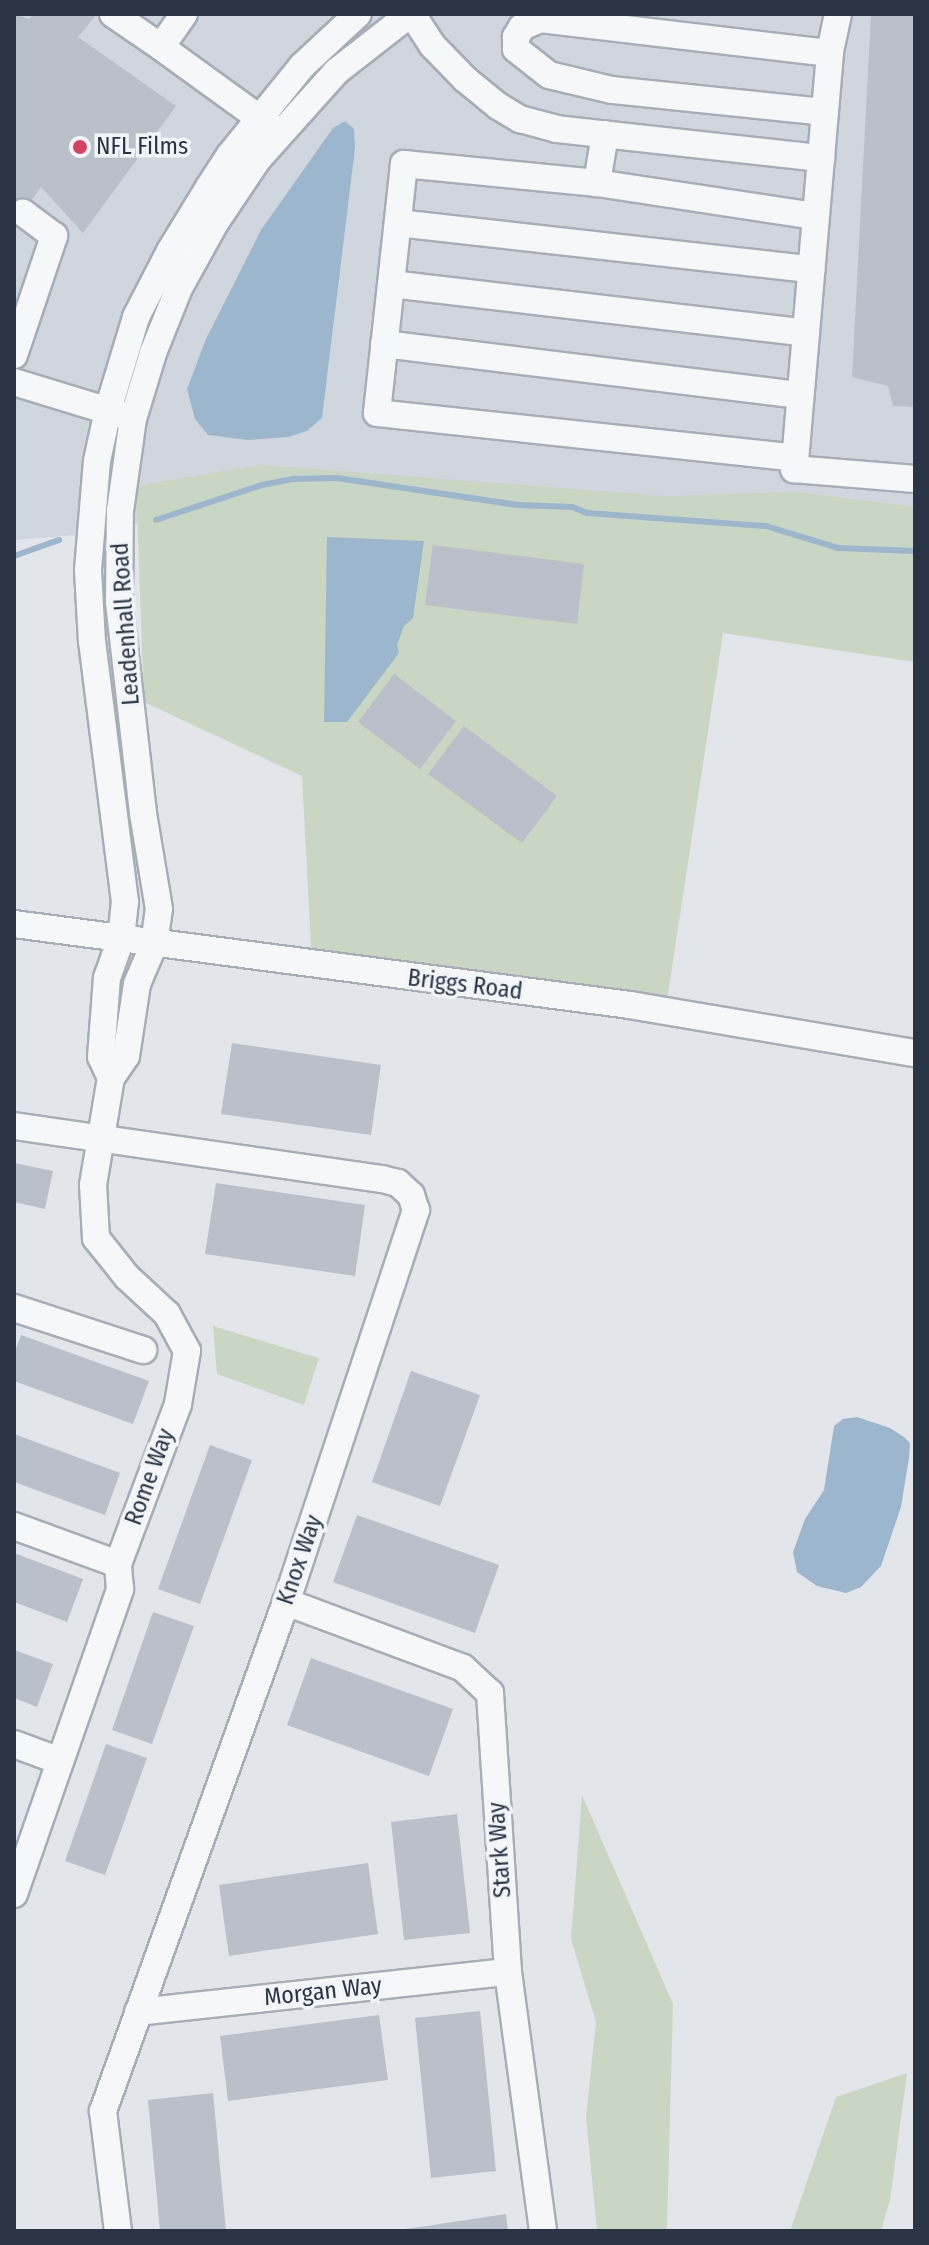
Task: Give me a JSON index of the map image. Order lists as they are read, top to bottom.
{
  "streets": {
    "street": [
      "Leadenhall Road",
      "Briggs Road",
      "Rome Way",
      "Knox Way",
      "Stark Way",
      "Morgan Way"
    ]
  },
  "crossings": [
    ["Leadenhall Road", "Briggs Road"],
    ["Leadenhall Road", "Rome Way"],
    ["Rome Way", "Knox Way"],
    ["Knox Way", "Stark Way"],
    ["Knox Way", "Morgan Way"],
    ["Stark Way", "Morgan Way"]
  ],
  "places": ["NFL Films"]
}
